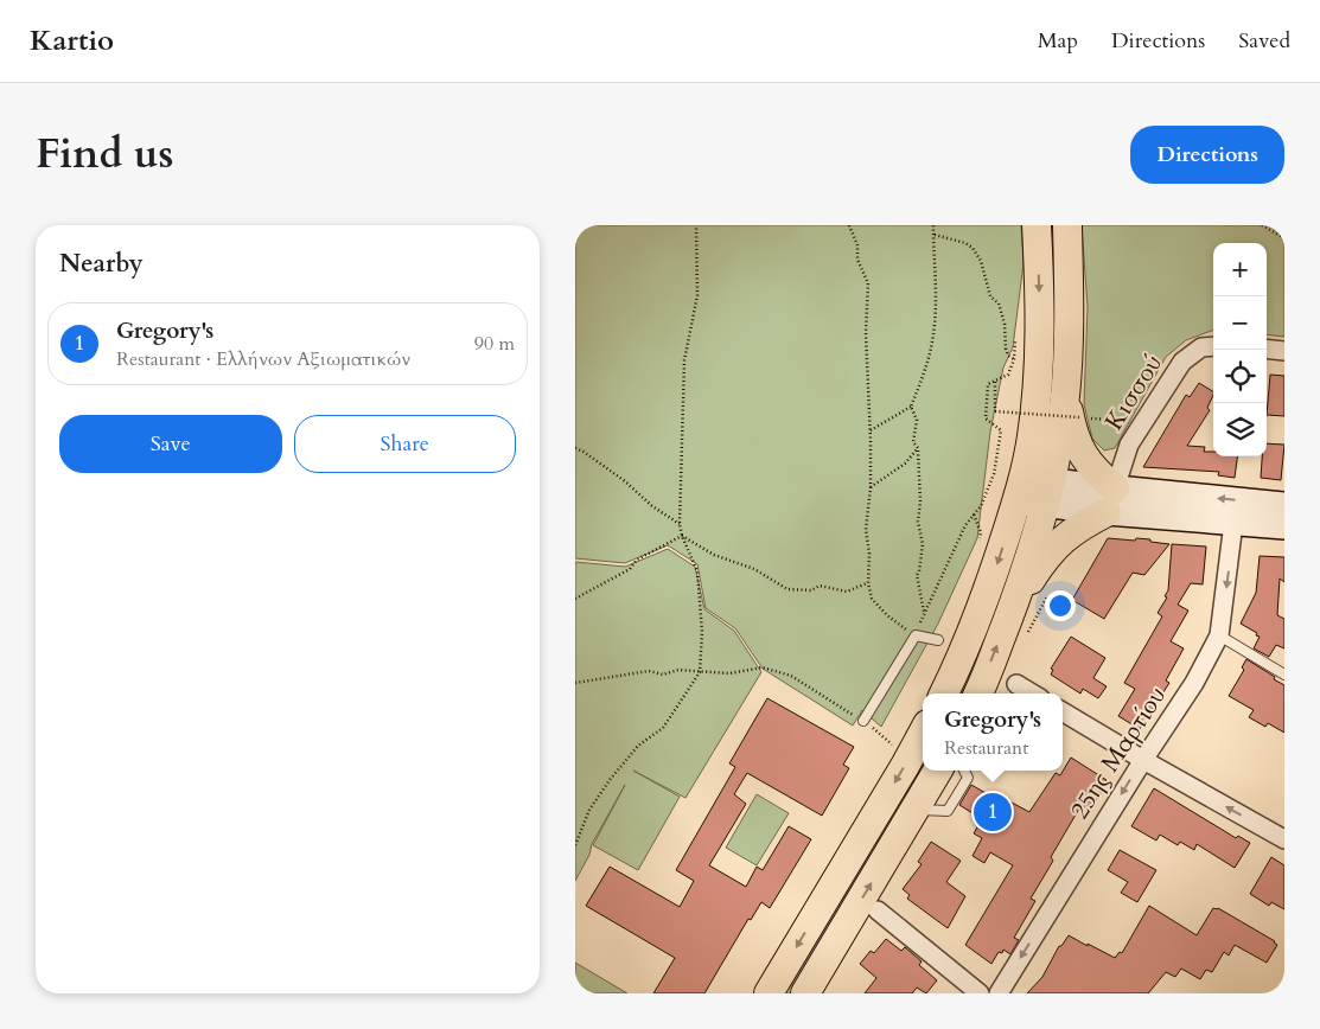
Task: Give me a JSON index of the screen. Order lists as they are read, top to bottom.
{
  "streets": {
    "street": ["Κισσού", "25ης Μαρτίου"]
  },
  "one_way": ["25ης Μαρτίου"],
  "page": {
    "header": "Kartio",
    "nav": ["Map", "Directions", "Saved"],
    "title": "Find us",
    "buttons": [
      "Directions",
      ["Save", "Share"]
    ],
    "heading": "Nearby",
    "map_buttons": ["+", "−"],
    "list": [
      {
        "mark": "1",
        "name": "Gregory's",
        "note": "Restaurant · Ελλήνων Αξιωματικών",
        "value": "90 m"
      }
    ],
    "popup": ["Gregory's", "Restaurant"],
    "pins": "1"
  }
}
